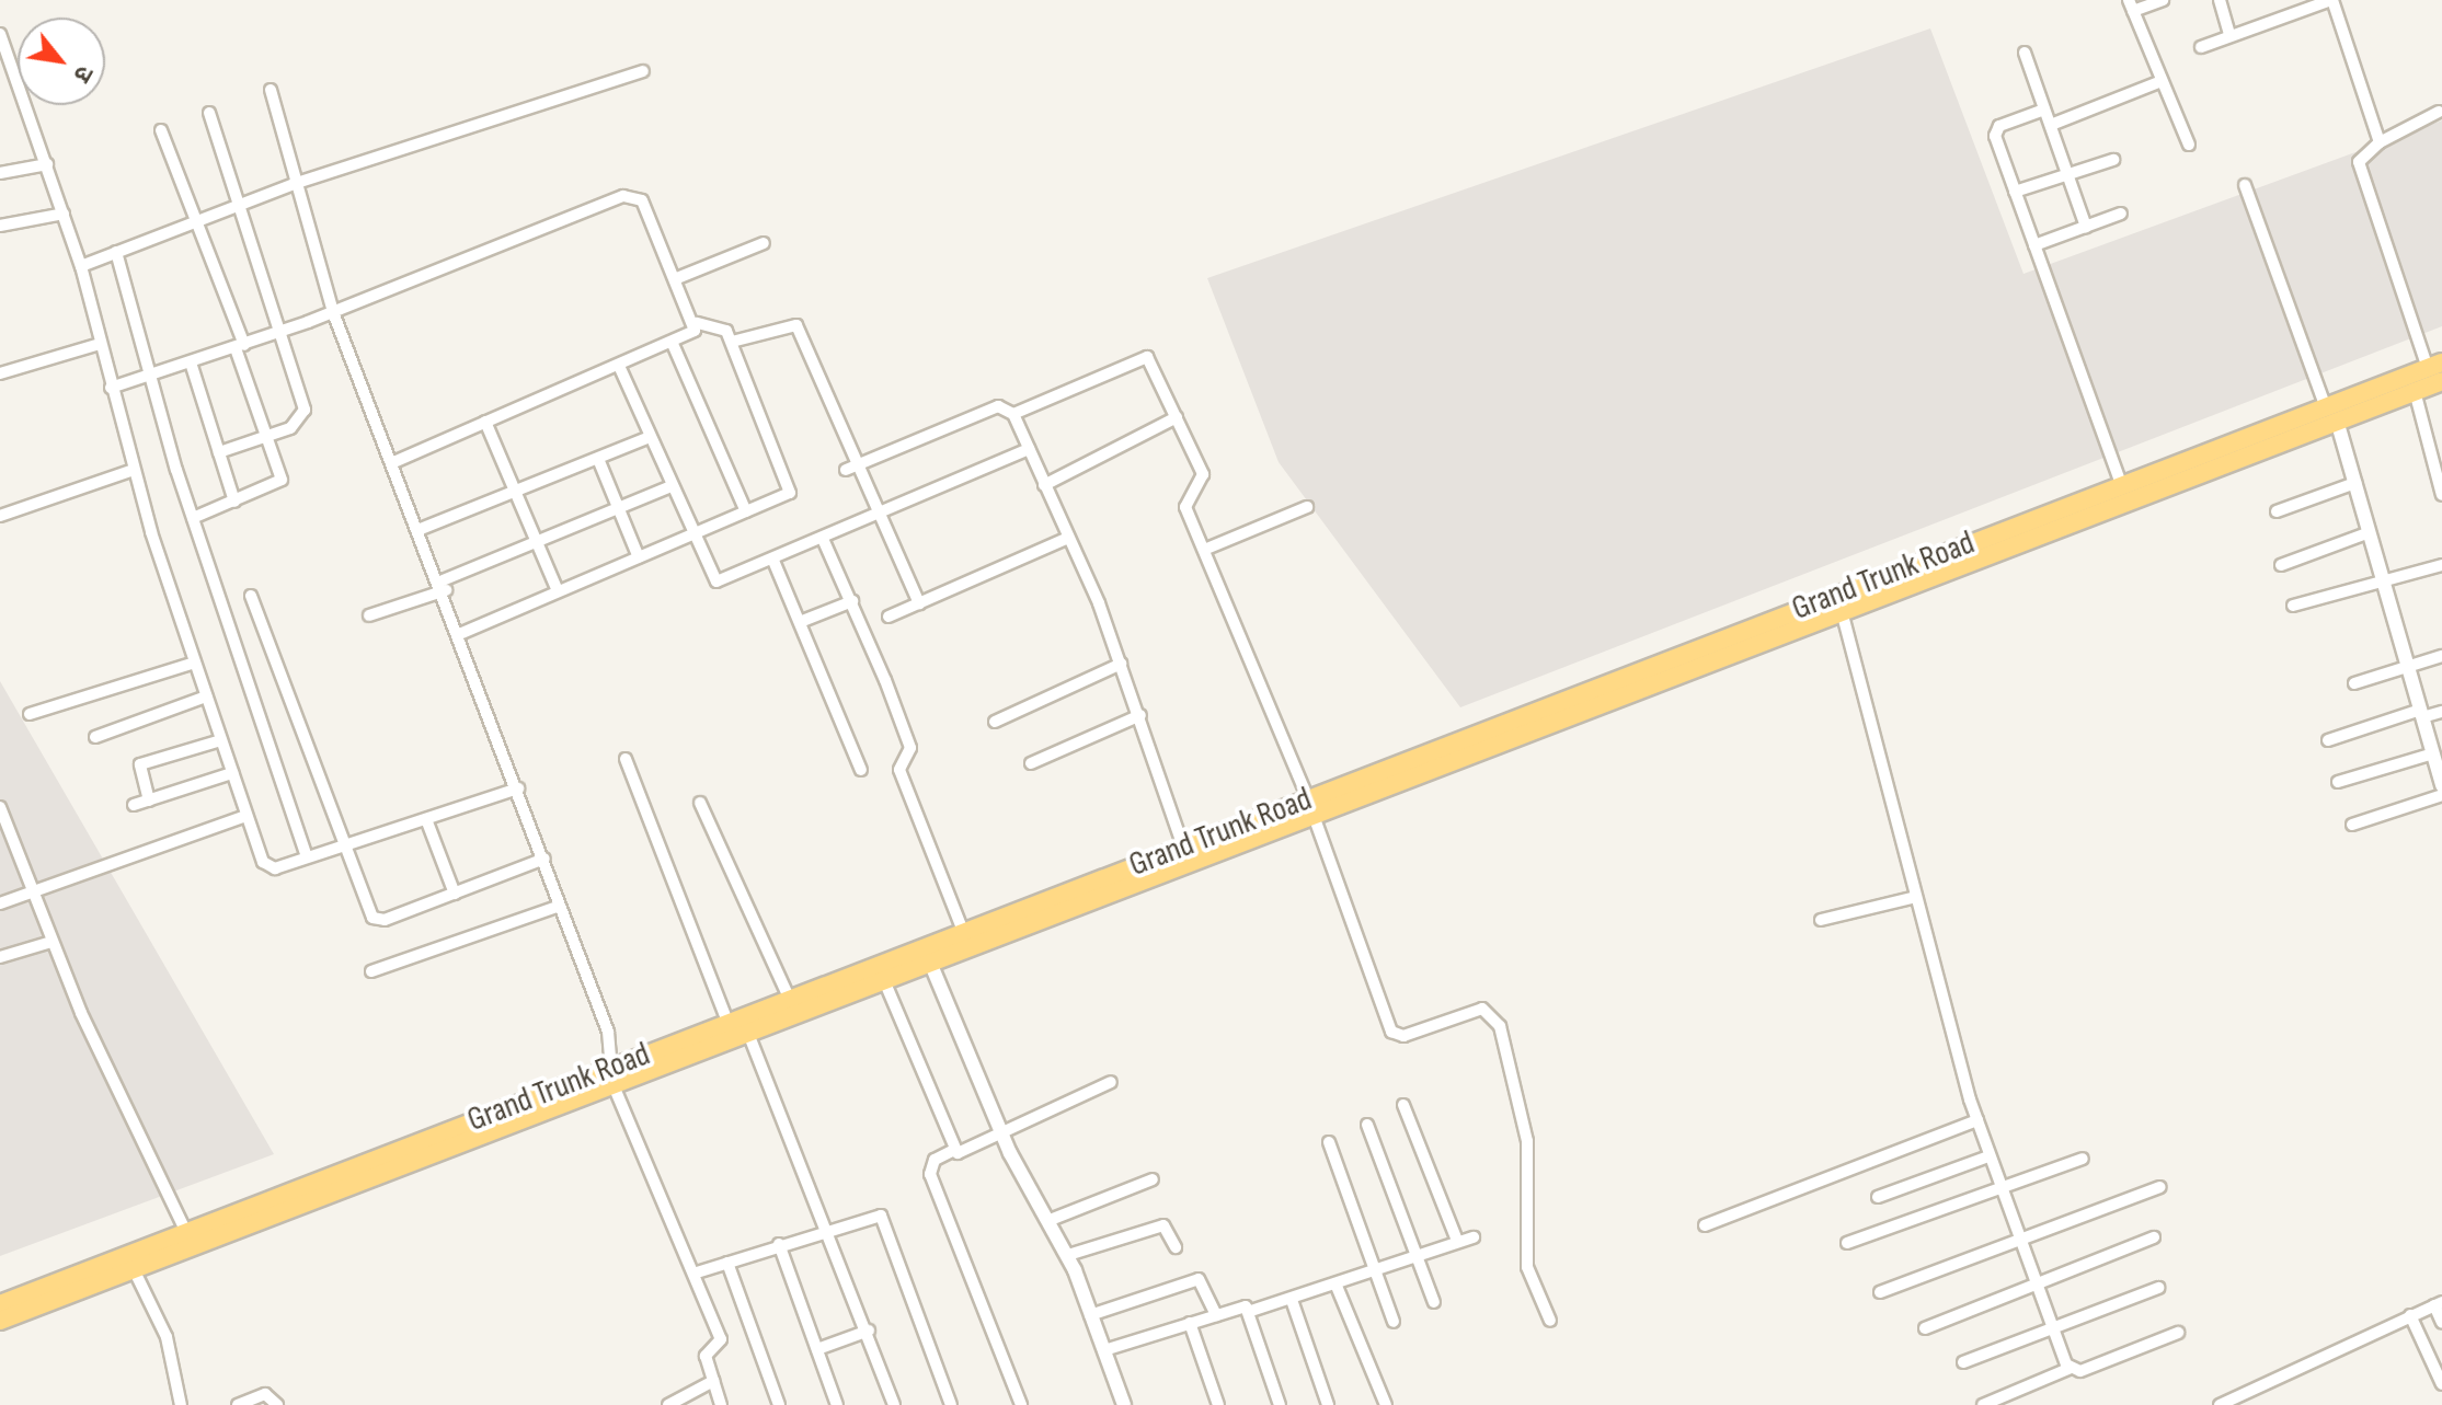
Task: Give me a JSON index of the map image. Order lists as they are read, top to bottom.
{
  "streets": {
    "highway": ["Grand Trunk Road"]
  },
  "north": "bottom right"
}
